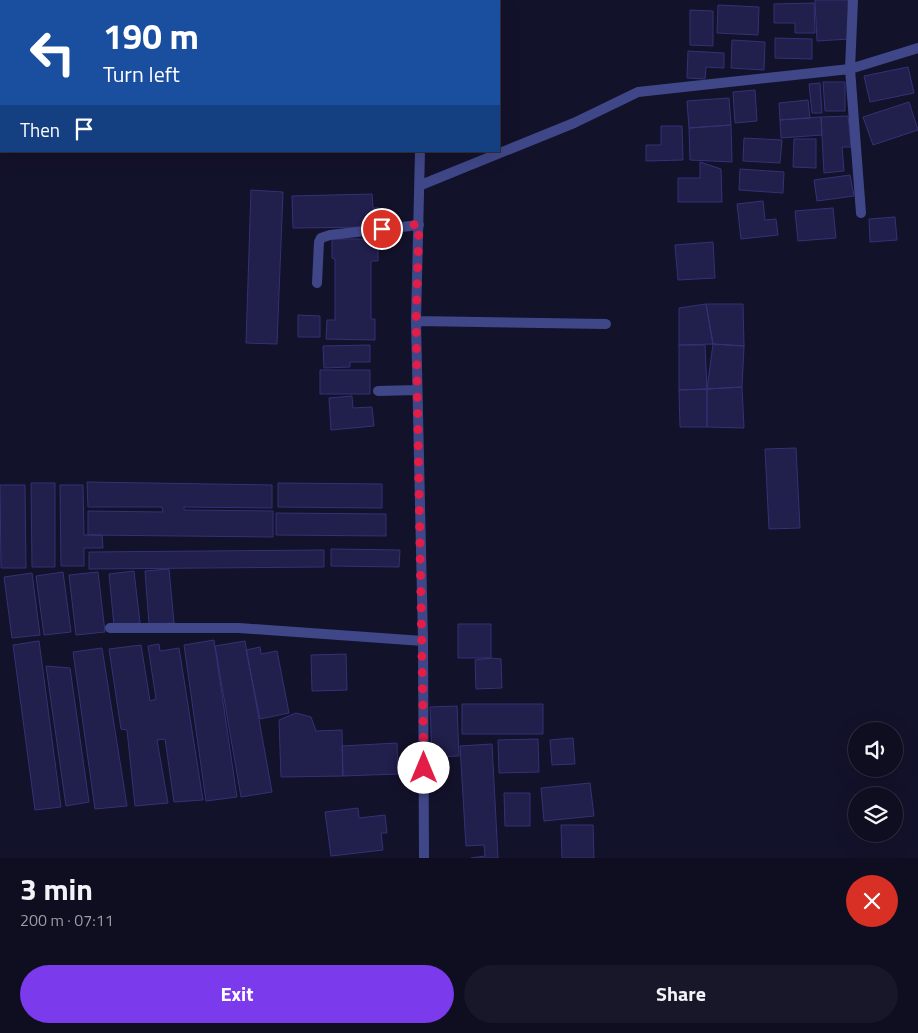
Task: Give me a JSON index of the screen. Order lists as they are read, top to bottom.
{
  "page": {
    "turn": ["190 m", "Turn left"],
    "then": "Then",
    "heading": ["3 min", "200 m · 07:11"],
    "buttons": ["Exit", "Share"]
  }
}
